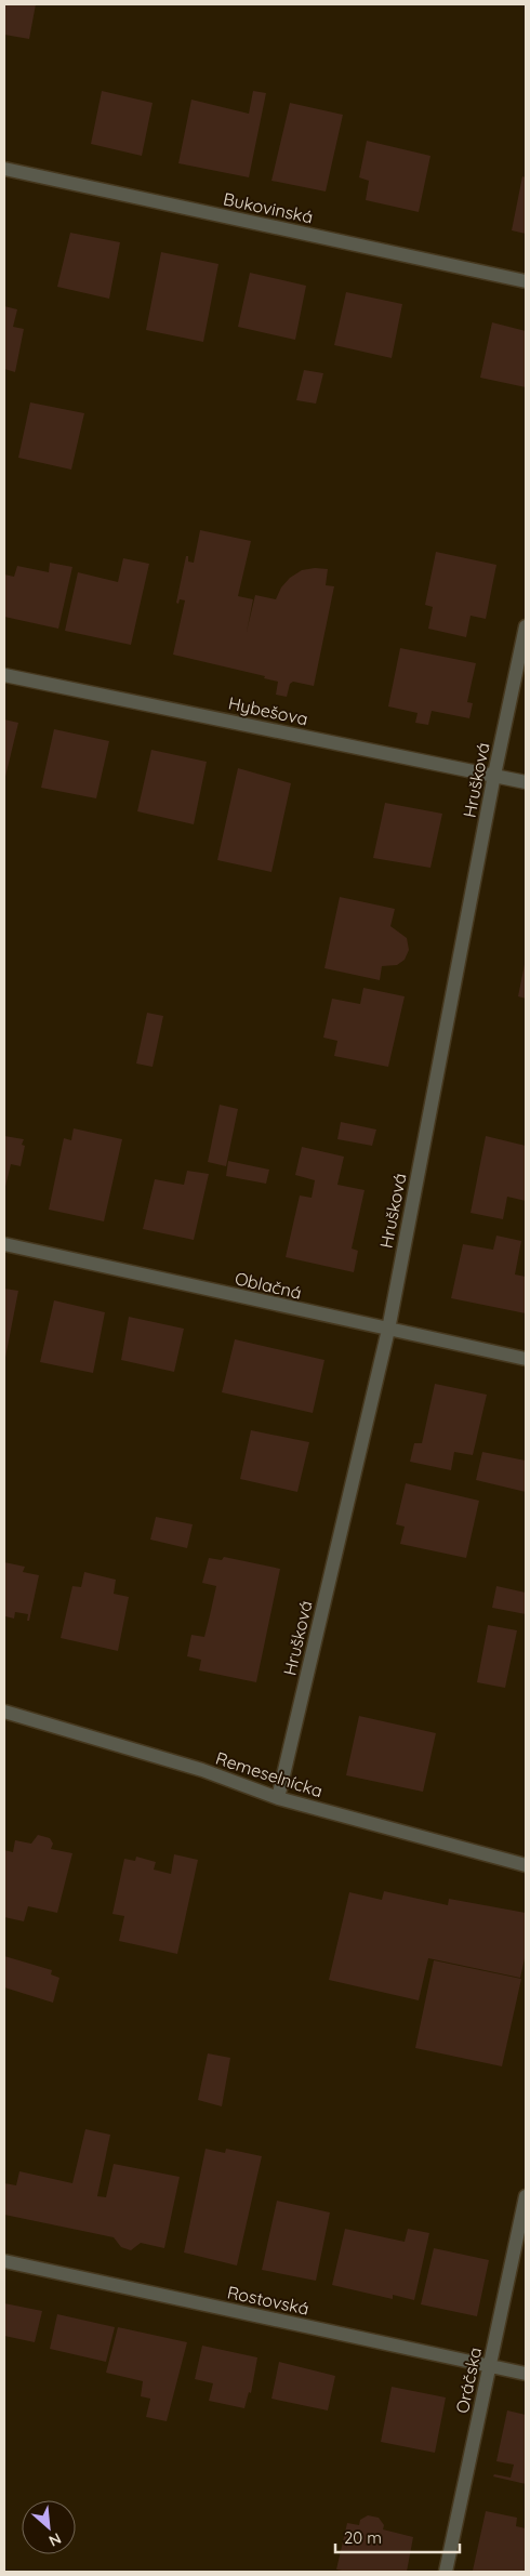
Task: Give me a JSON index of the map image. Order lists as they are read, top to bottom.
{
  "streets": {
    "street": [
      "Bukovinská",
      "Hybešova",
      "Hrušková",
      "Oblačná",
      "Remeselnícka",
      "Rostovská",
      "Oráčska"
    ]
  },
  "crossings": [
    ["Hybešova", "Hrušková"],
    ["Hrušková", "Oblačná"],
    ["Hrušková", "Remeselnícka"],
    ["Rostovská", "Oráčska"]
  ],
  "scale_bar": "20 m",
  "north": "bottom right"
}
